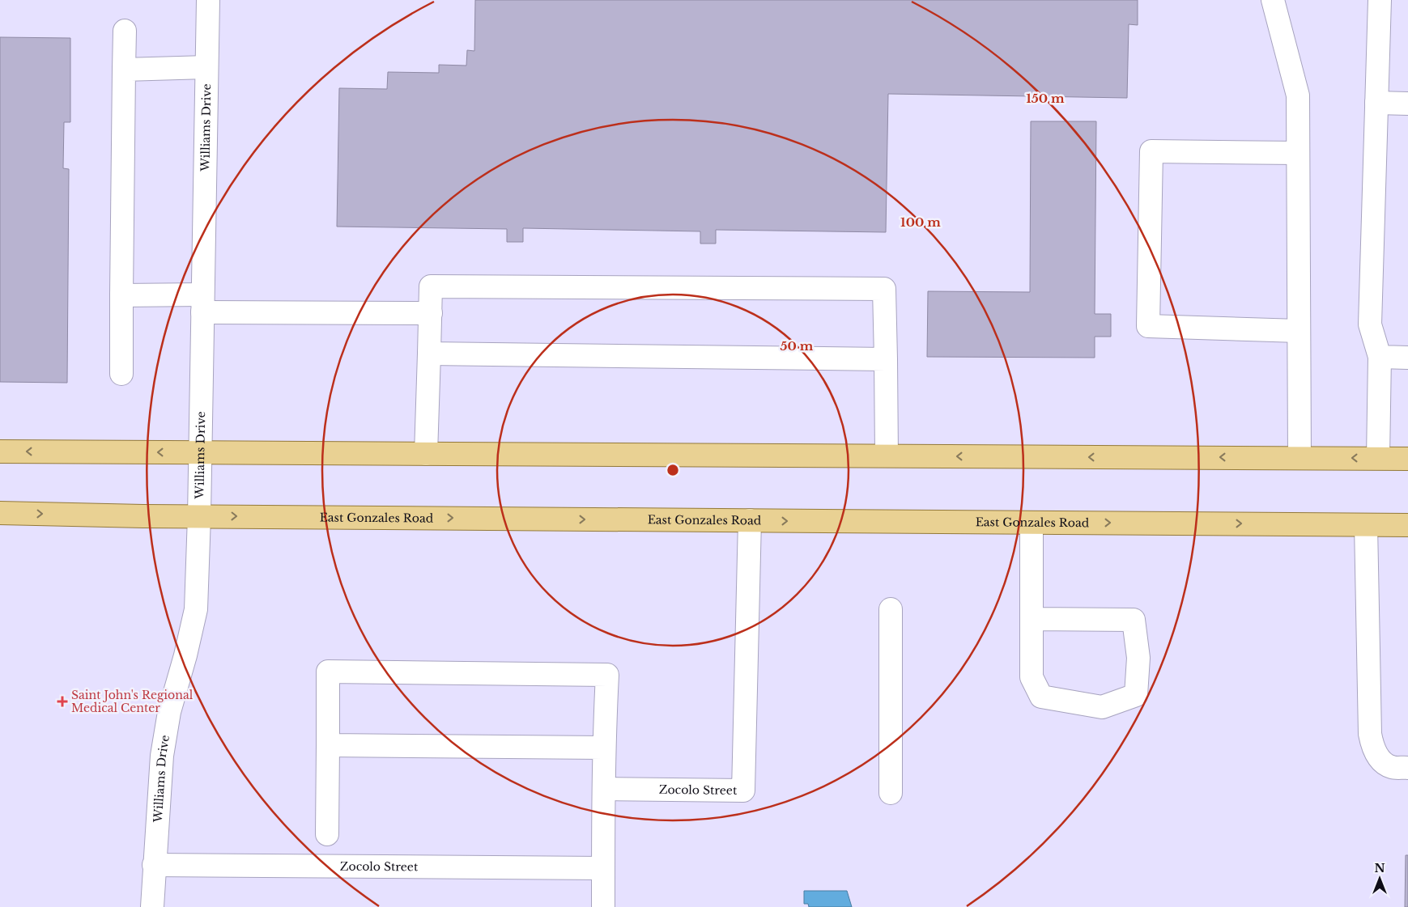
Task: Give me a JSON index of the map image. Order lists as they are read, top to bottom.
{
  "streets": {
    "main road": ["East Gonzales Road"],
    "street": ["Williams Drive", "Zocolo Street"]
  },
  "crossings": [
    ["Williams Drive", "East Gonzales Road"],
    ["Williams Drive", "Zocolo Street"],
    ["East Gonzales Road", "Zocolo Street"]
  ],
  "places": {
    "health": ["Saint John's Regional Medical Center"]
  },
  "north": "top",
  "rings": ["150 m", "100 m", "50 m"]
}
